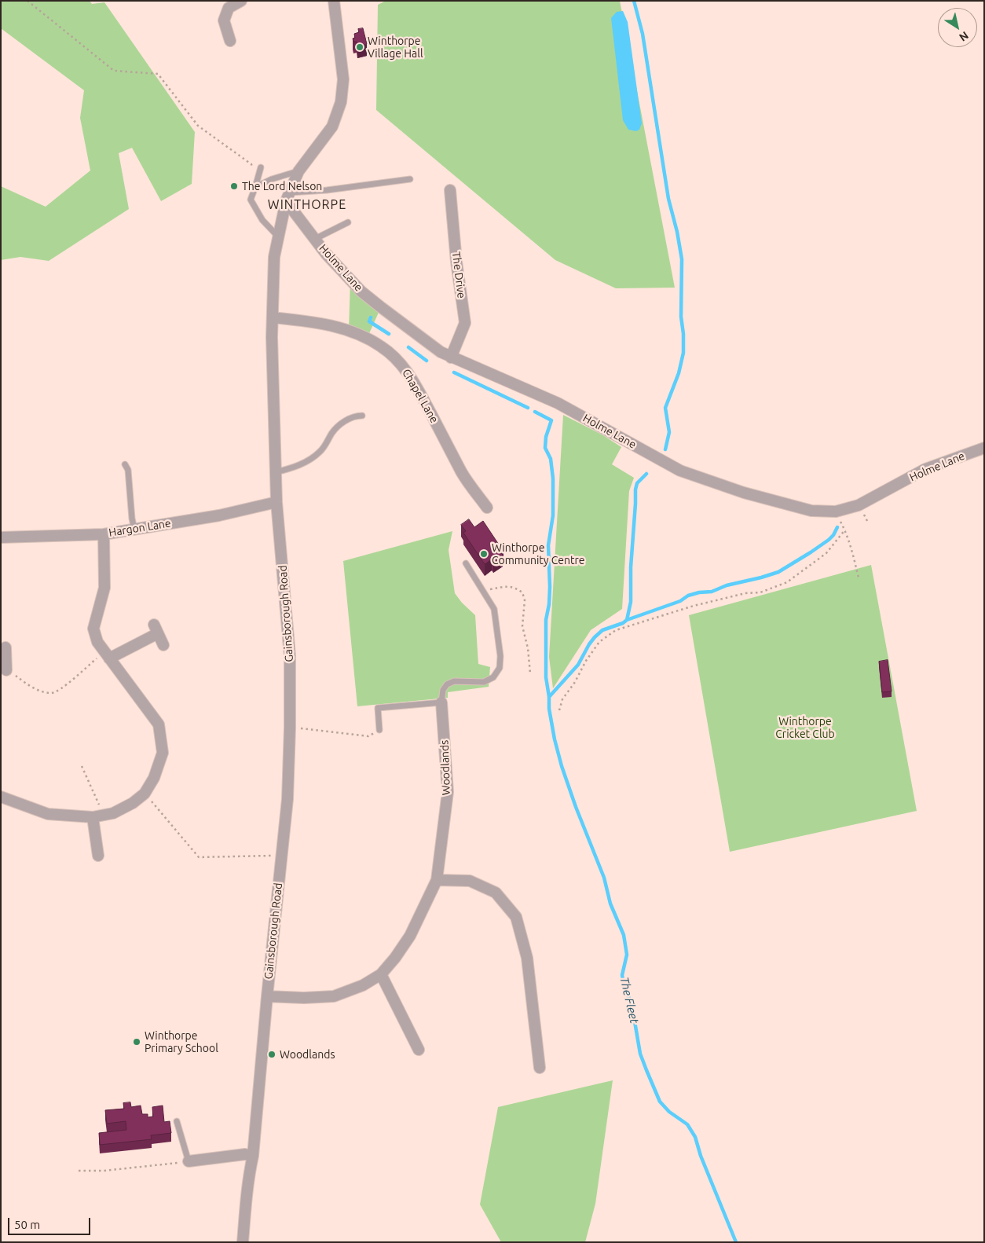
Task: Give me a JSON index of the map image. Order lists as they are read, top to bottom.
{
  "streets": {
    "street": [
      "Holme Lane",
      "The Drive",
      "Chapel Lane",
      "Hargon Lane",
      "Gainsborough Road",
      "Woodlands"
    ]
  },
  "crossings": [
    ["Holme Lane", "The Drive"],
    ["Holme Lane", "Gainsborough Road"],
    ["Chapel Lane", "Gainsborough Road"],
    ["Hargon Lane", "Gainsborough Road"],
    ["Gainsborough Road", "Woodlands"]
  ],
  "districts": ["WINTHORPE"],
  "water": ["The Fleet"],
  "parks": ["Winthorpe Cricket Club"],
  "places": [
    "Winthorpe Village Hall",
    "The Lord Nelson",
    "Winthorpe Community Centre",
    "Winthorpe Primary School",
    "Woodlands"
  ],
  "scale_bar": "50 m",
  "north": "bottom right"
}
